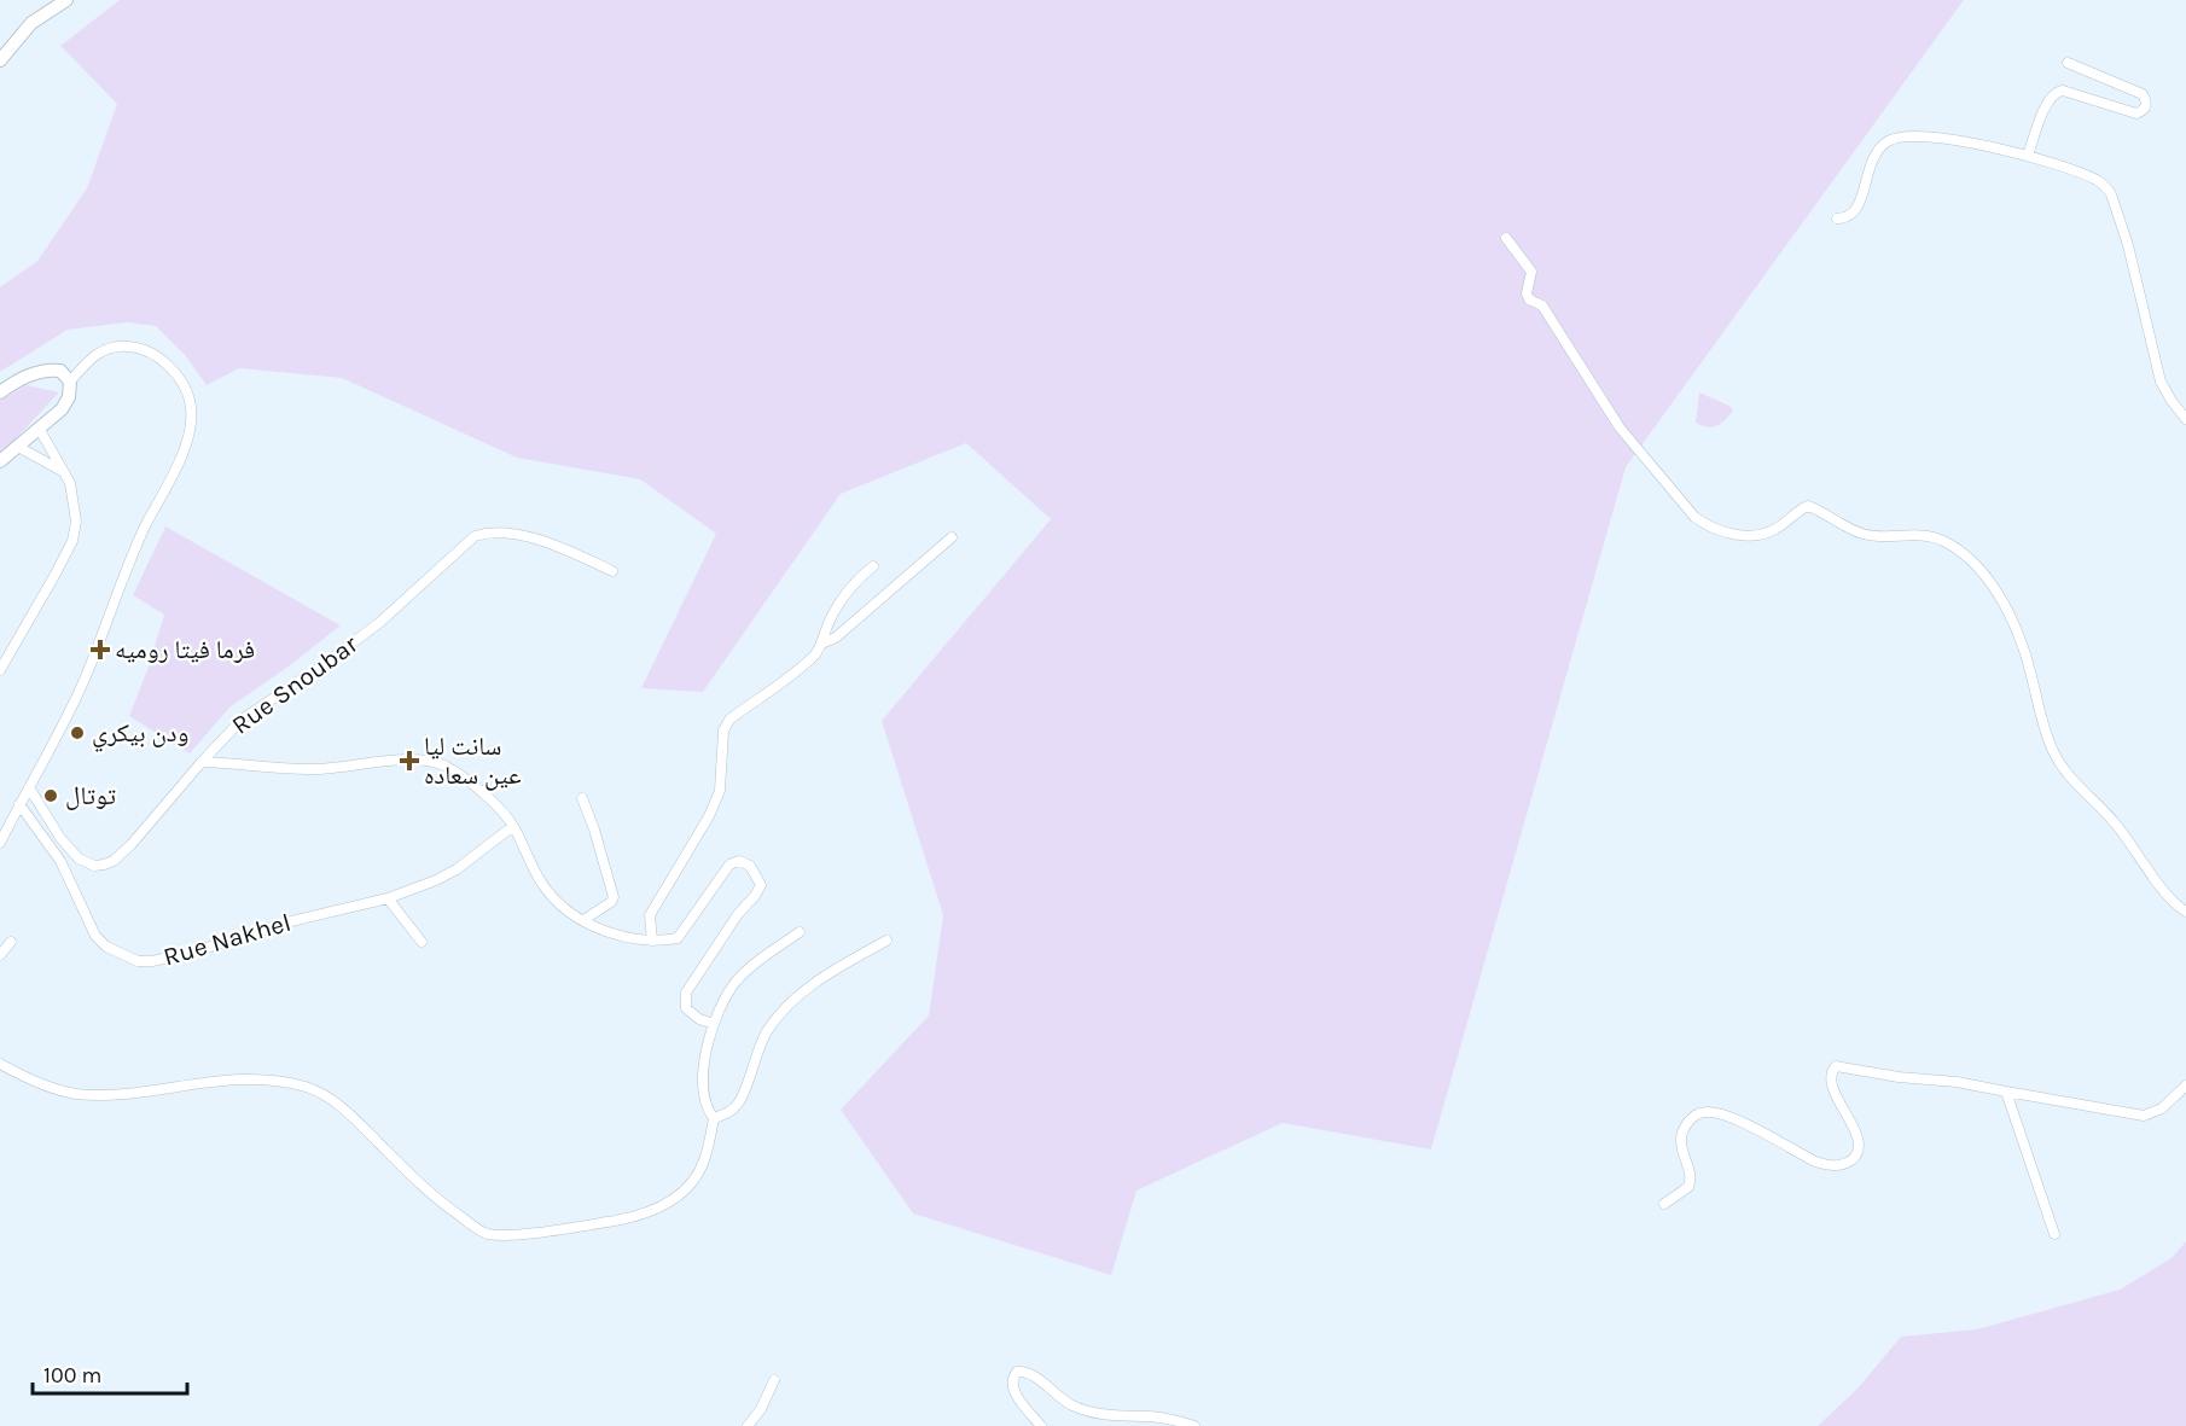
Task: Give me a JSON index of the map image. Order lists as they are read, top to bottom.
{
  "streets": {
    "street": ["Rue Snoubar", "Rue Nakhel"]
  },
  "places": {
    "health": ["فرما فيتا روميه", "سانت ليا عين سعاده"],
    "other": ["ودن بيكري", "توتال"]
  },
  "scale_bar": "100 m"
}
